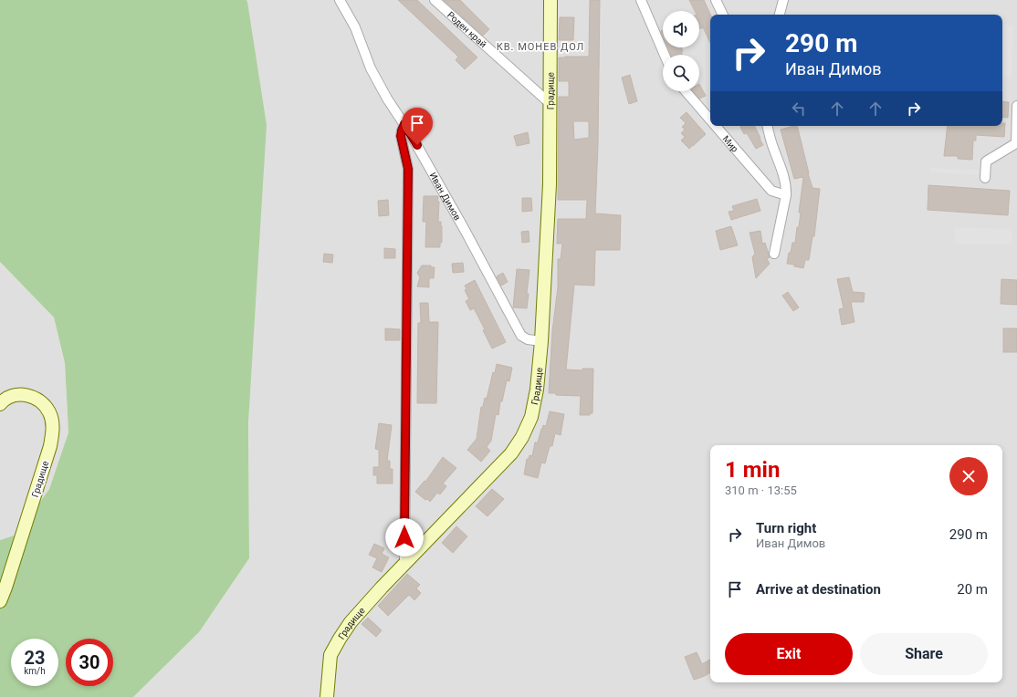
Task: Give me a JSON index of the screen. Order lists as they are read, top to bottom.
{
  "streets": {
    "street": [
      "Роден край",
      "Градище",
      "Мир",
      "Иван Димов"
    ]
  },
  "crossings": [
    ["Роден край", "Градище"],
    ["Градище", "Иван Димов"]
  ],
  "districts": ["КВ. МОНЕВ ДОЛ"],
  "page": {
    "turn": ["290 m", "Иван Димов"],
    "heading": ["1 min", "310 m · 13:55"],
    "list": [
      {
        "name": "Turn right",
        "note": "Иван Димов",
        "value": "290 m"
      },
      {
        "name": "Arrive at destination",
        "value": "20 m"
      }
    ],
    "buttons": ["Exit", "Share"],
    "speed": "23 km/h",
    "limit": "30"
  }
}
